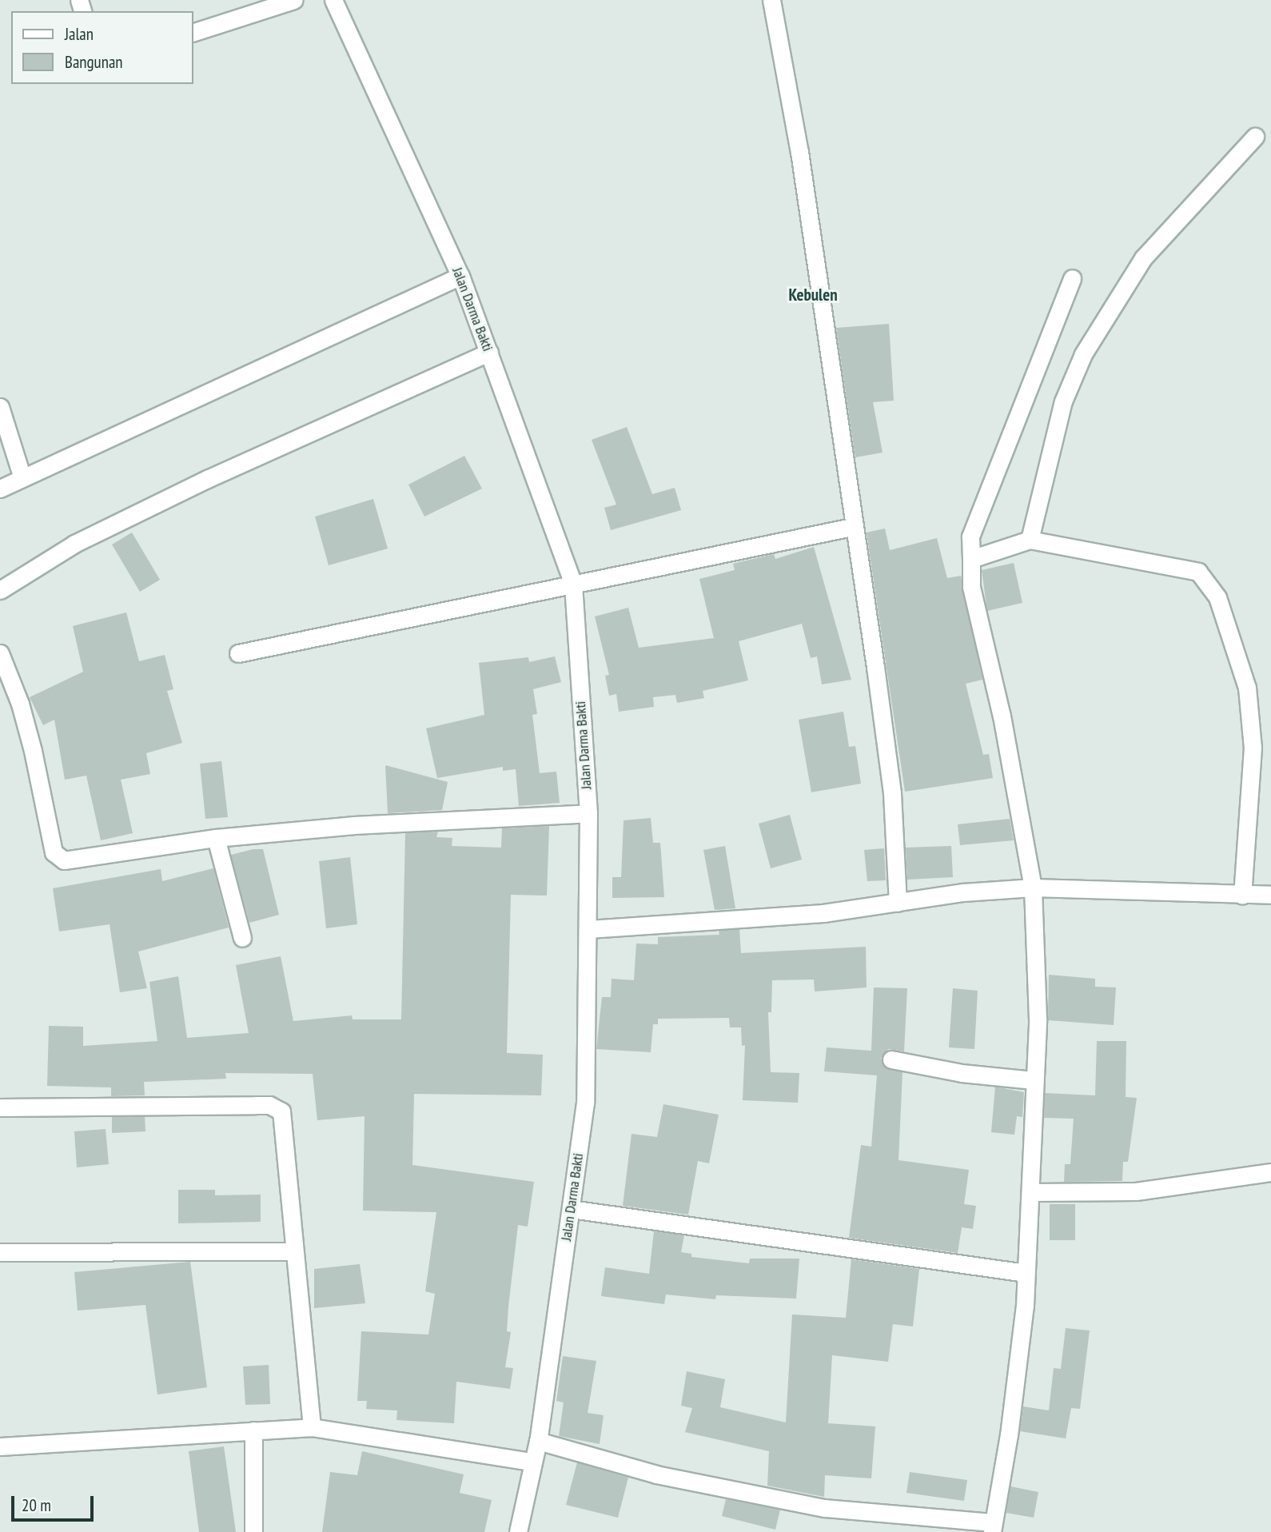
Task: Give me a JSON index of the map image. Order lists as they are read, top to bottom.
{
  "streets": {
    "street": ["Jalan Darma Bakti"]
  },
  "districts": ["Kebulen"],
  "legend": ["Jalan", "Bangunan"],
  "scale_bar": "20 m"
}
